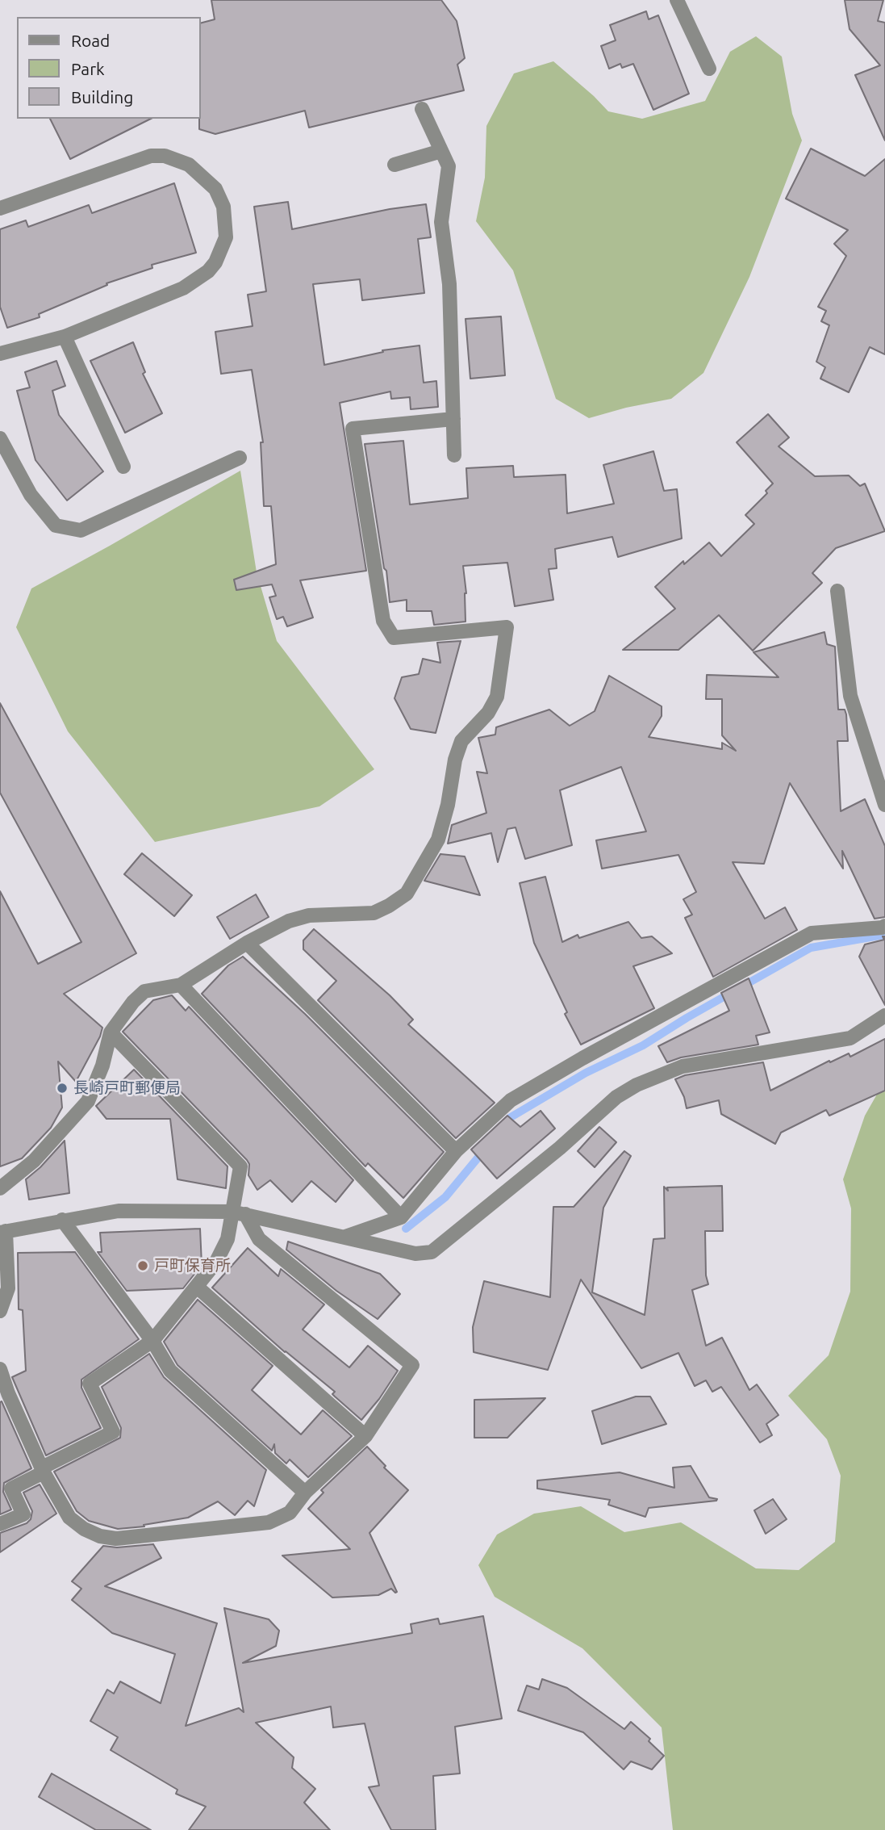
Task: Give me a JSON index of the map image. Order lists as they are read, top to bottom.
{
  "places": ["長崎戸町郵便局", "戸町保育所"],
  "legend": ["Road", "Park", "Building"]
}
